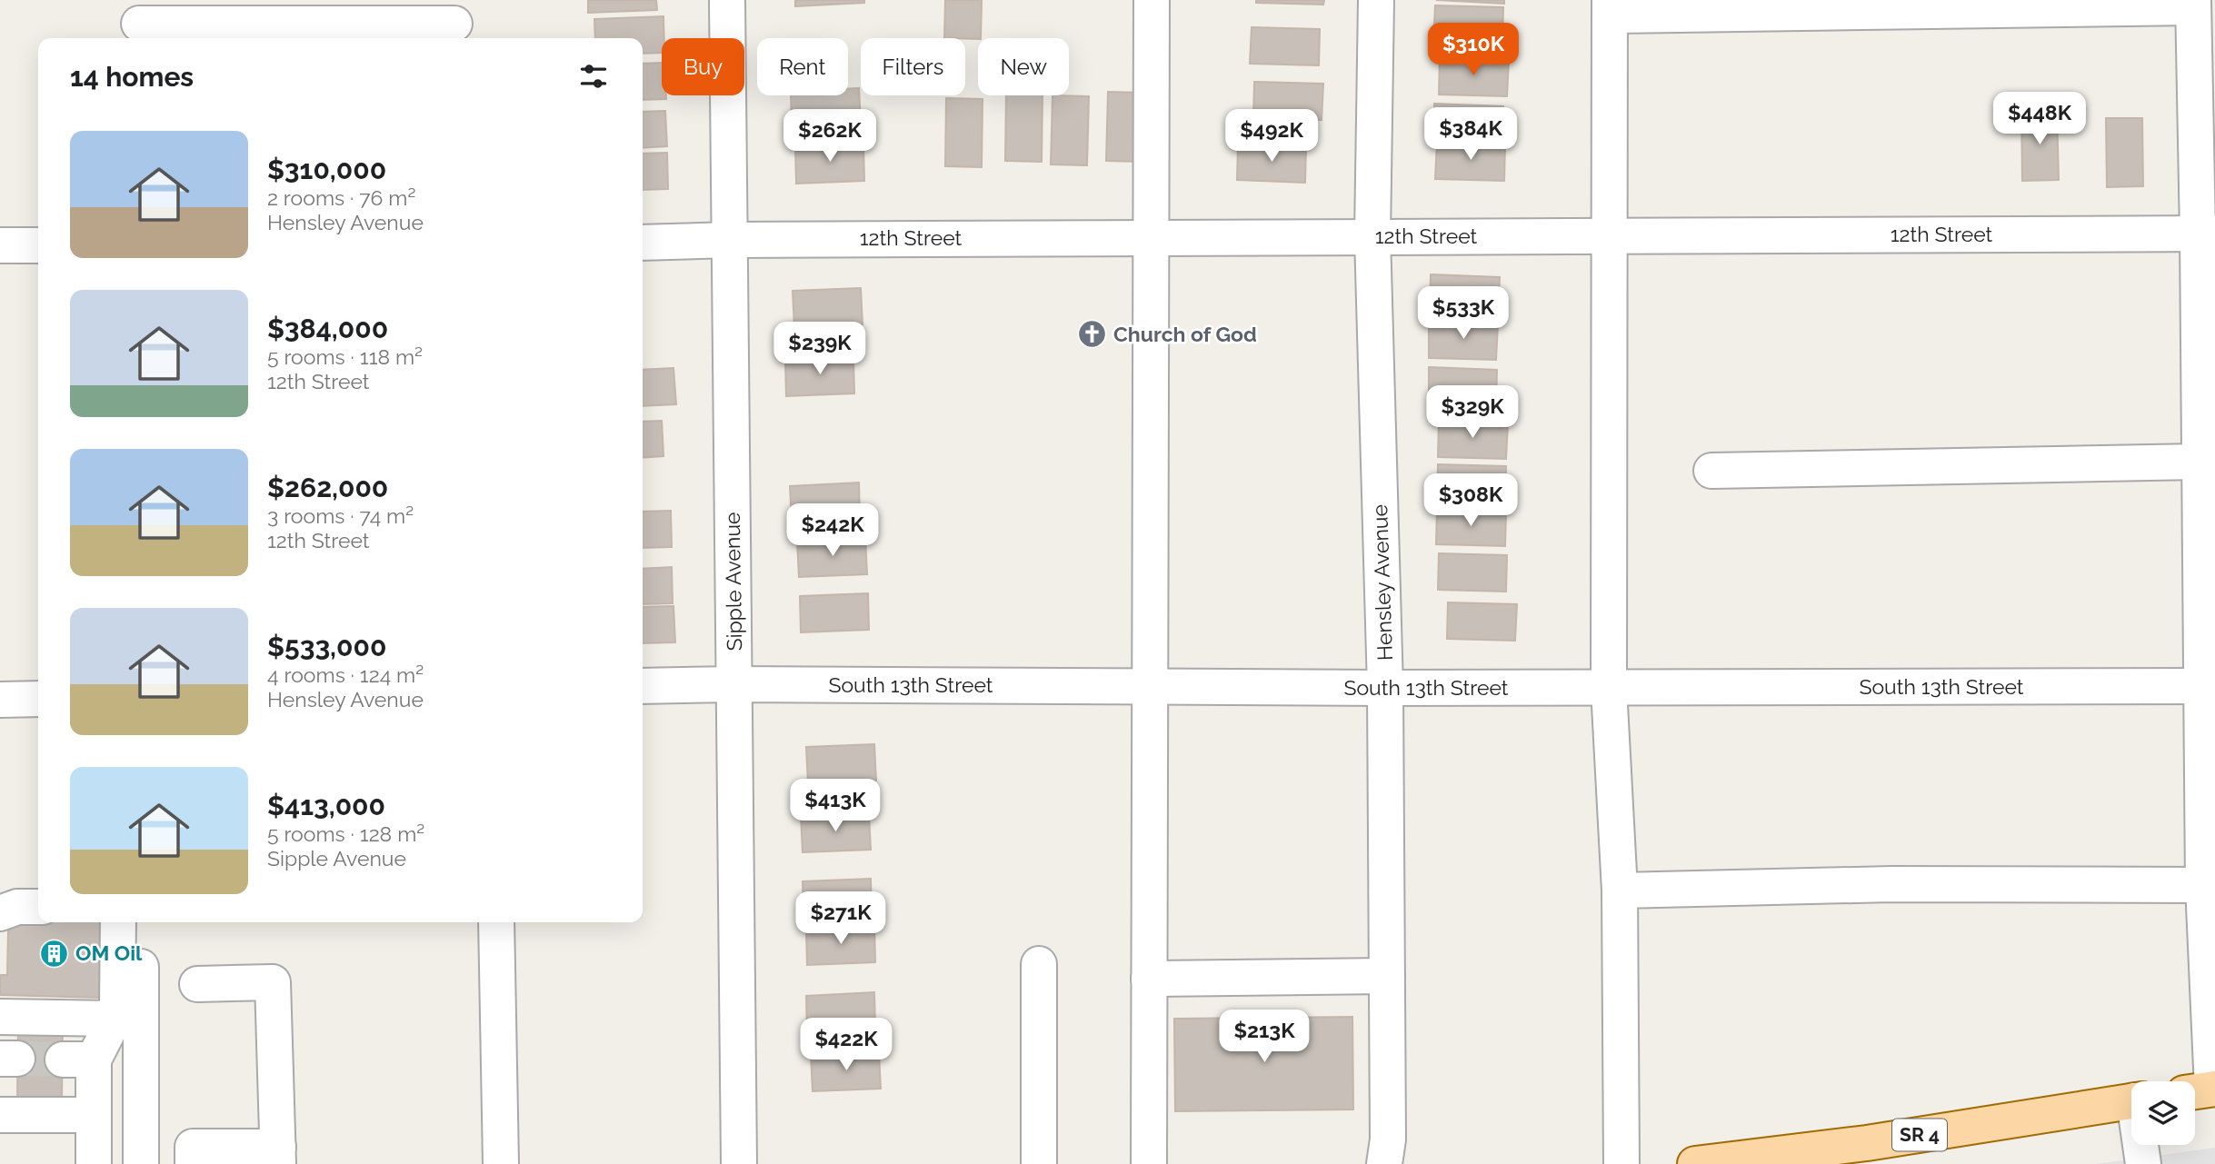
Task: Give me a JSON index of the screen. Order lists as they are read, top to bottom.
{
  "streets": {
    "main road": ["SR 4"],
    "street": [
      "12th Street",
      "Sipple Avenue",
      "Hensley Avenue",
      "South 13th Street"
    ]
  },
  "crossings": [
    ["12th Street", "Sipple Avenue"],
    ["12th Street", "Hensley Avenue"],
    ["Sipple Avenue", "South 13th Street"],
    ["Hensley Avenue", "South 13th Street"]
  ],
  "places": {
    "church": ["Church of God"],
    "building": ["OM Oil"]
  },
  "page": {
    "price": [
      "$310K",
      "$448K",
      "$384K",
      "$262K",
      "$492K",
      "$533K",
      "$239K",
      "$329K",
      "$308K",
      "$242K",
      "$413K",
      "$271K",
      "$213K",
      "$422K"
    ],
    "chip": [
      "Buy",
      "Rent",
      "Filters",
      "New"
    ],
    "heading": "14 homes",
    "list": [
      {
        "name": "$310,000",
        "note": "2 rooms · 76 m² · Hensley Avenue"
      },
      {
        "name": "$384,000",
        "note": "5 rooms · 118 m² · 12th Street"
      },
      {
        "name": "$262,000",
        "note": "3 rooms · 74 m² · 12th Street"
      },
      {
        "name": "$533,000",
        "note": "4 rooms · 124 m² · Hensley Avenue"
      },
      {
        "name": "$413,000",
        "note": "5 rooms · 128 m² · Sipple Avenue"
      }
    ]
  }
}
